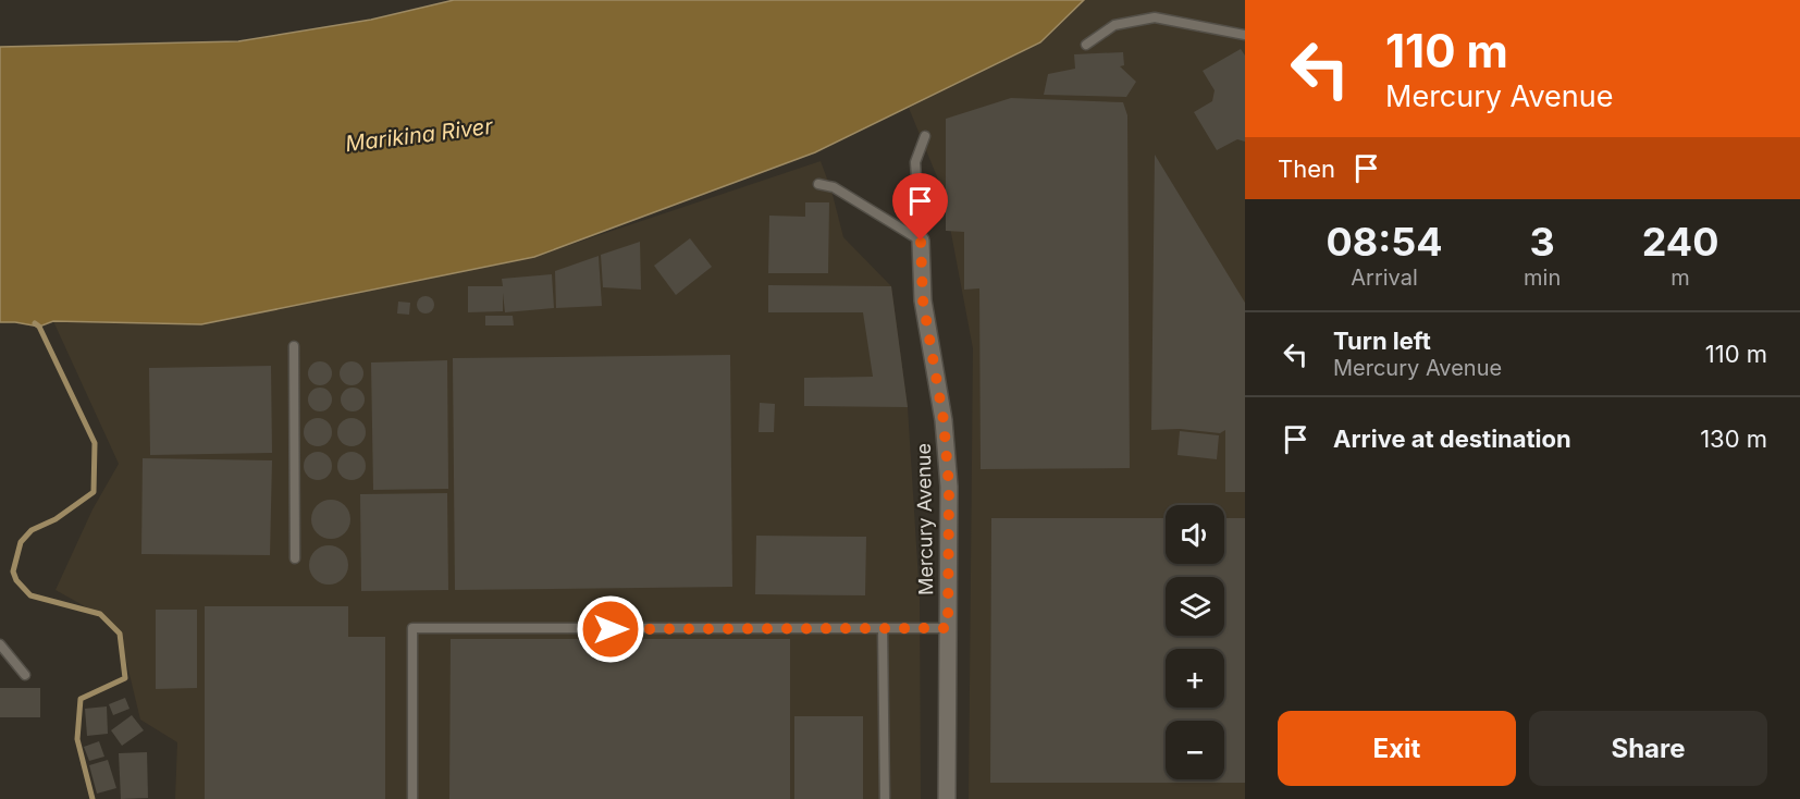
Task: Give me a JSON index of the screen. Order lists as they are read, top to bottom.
{
  "streets": {
    "street": ["Mercury Avenue"]
  },
  "water": ["Marikina River"],
  "page": {
    "turn": ["110 m", "Mercury Avenue"],
    "then": "Then",
    "eta": [
      "08:54",
      "Arrival",
      "3",
      "min",
      "240",
      "m"
    ],
    "list": [
      {
        "name": "Turn left",
        "note": "Mercury Avenue",
        "value": "110 m"
      },
      {
        "name": "Arrive at destination",
        "value": "130 m"
      }
    ],
    "map_buttons": ["+", "−"],
    "buttons": ["Exit", "Share"]
  }
}
